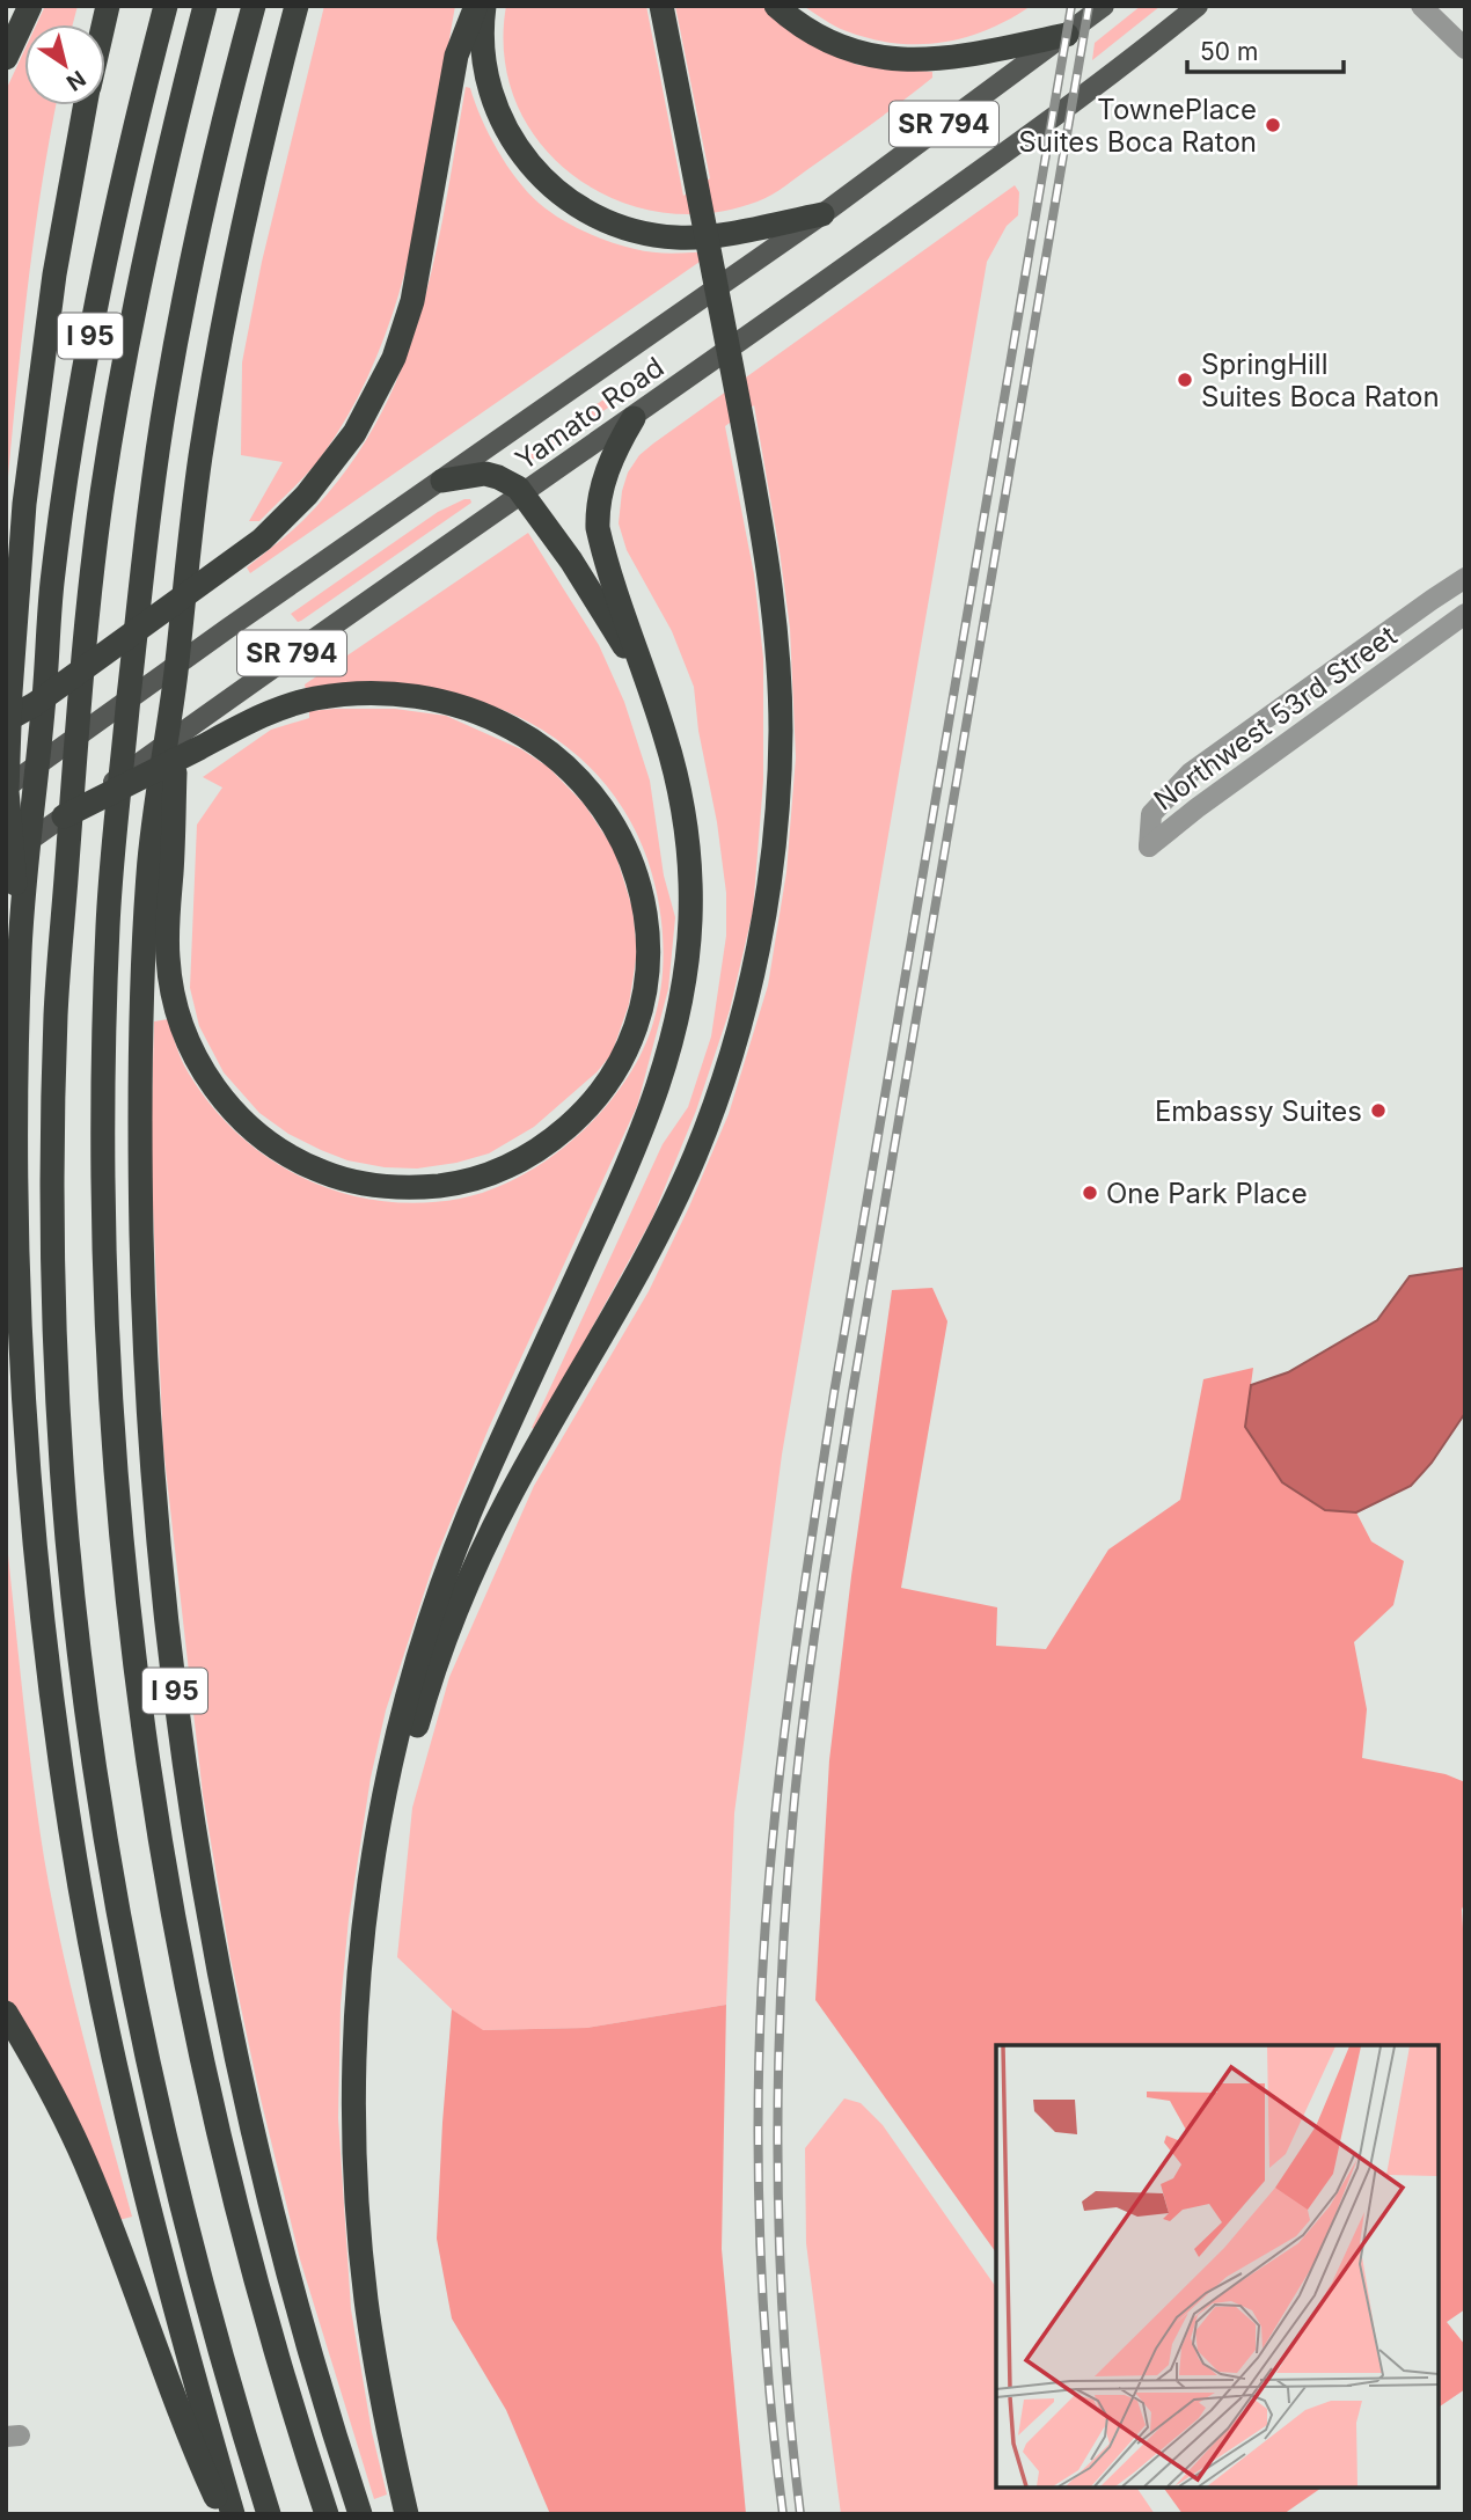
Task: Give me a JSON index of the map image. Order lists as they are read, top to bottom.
{
  "streets": {
    "highway": ["I 95"],
    "main road": ["SR 794", "Yamato Road"],
    "street": ["Northwest 53rd Street"]
  },
  "places": [
    "TownePlace Suites Boca Raton",
    "SpringHill Suites Boca Raton",
    "Embassy Suites",
    "One Park Place"
  ],
  "scale_bar": "50 m",
  "north": "bottom right"
}
